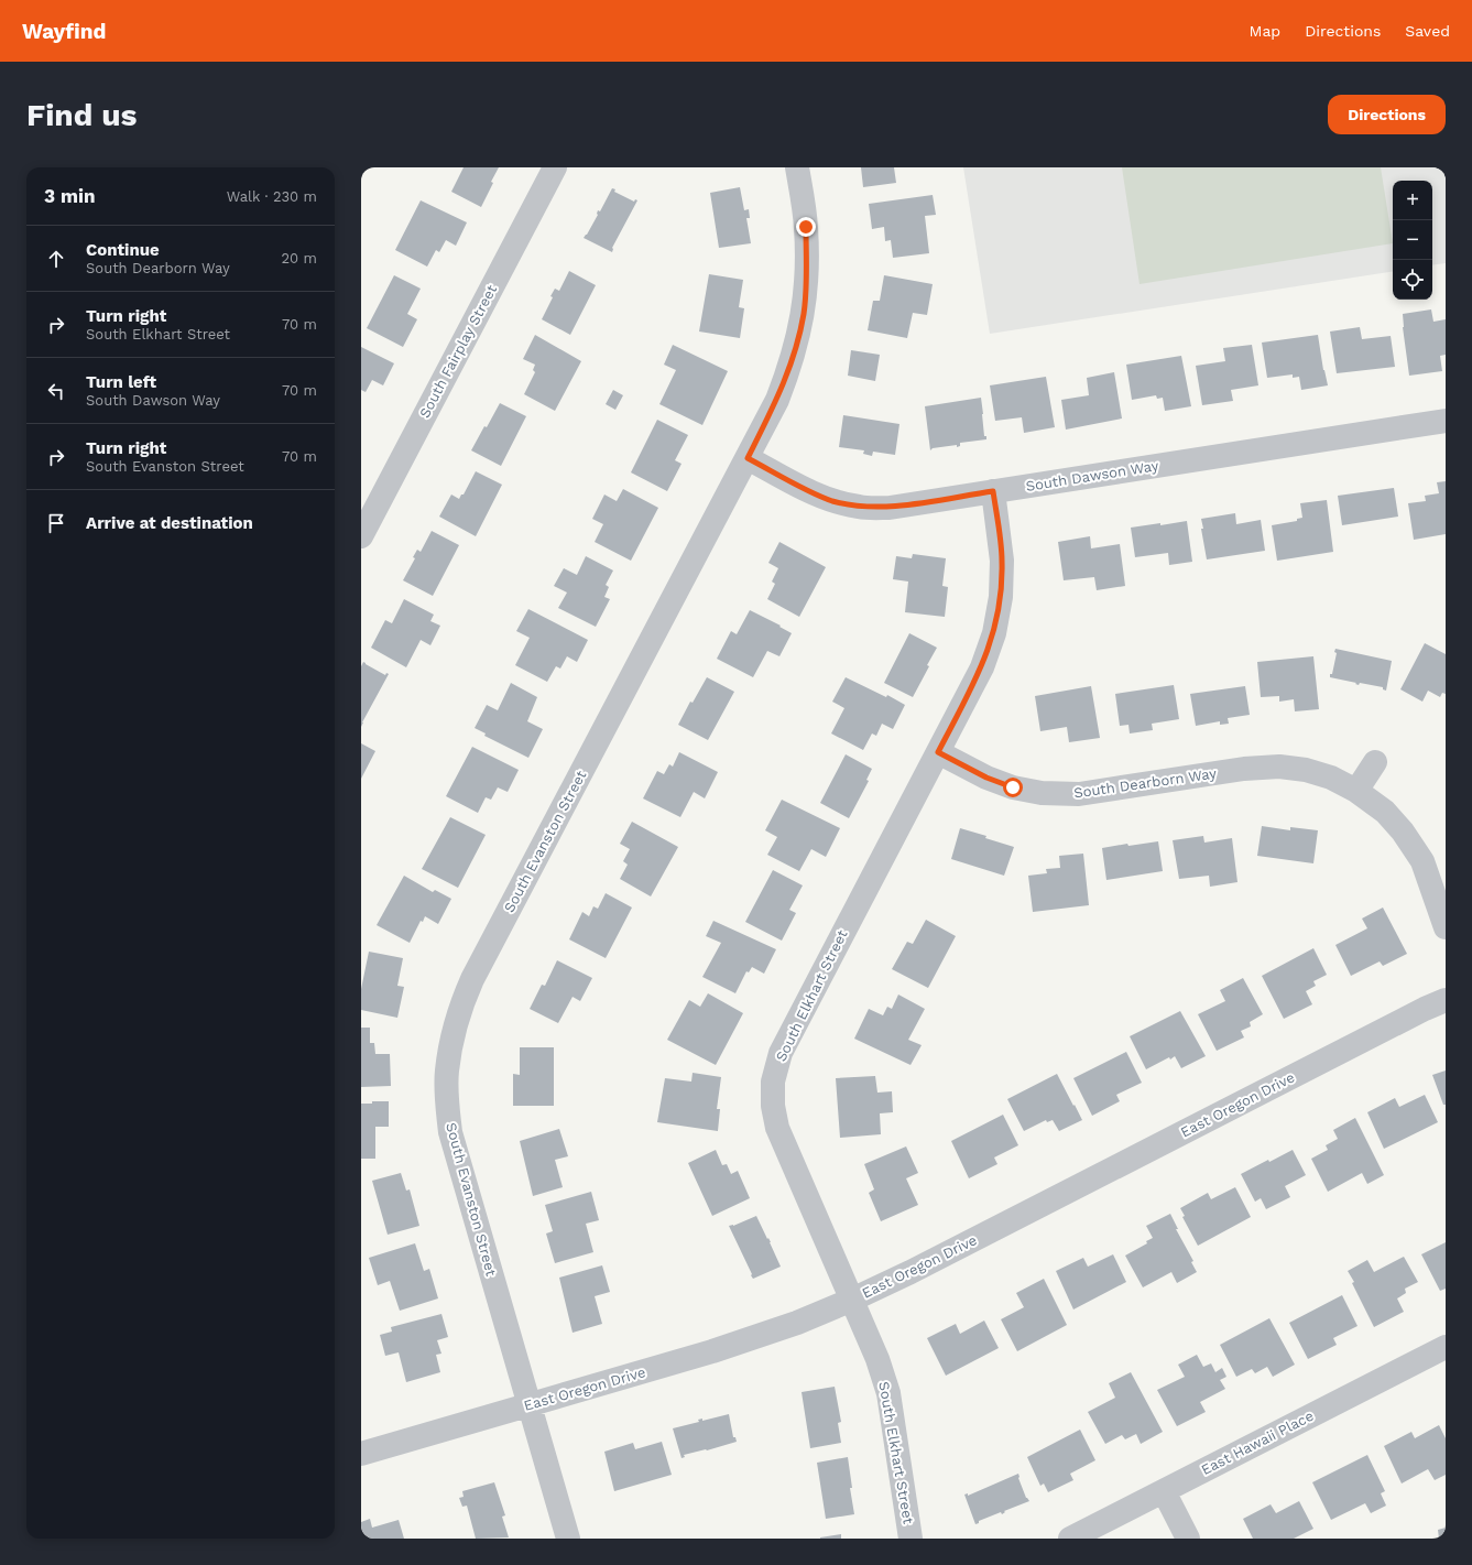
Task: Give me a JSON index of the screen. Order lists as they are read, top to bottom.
{
  "streets": {
    "street": [
      "South Fairplay Street",
      "South Dawson Way",
      "South Dearborn Way",
      "South Evanston Street",
      "South Elkhart Street",
      "East Oregon Drive",
      "East Hawaii Place"
    ]
  },
  "crossings": [
    ["South Dawson Way", "South Evanston Street"],
    ["South Dawson Way", "South Elkhart Street"],
    ["South Dearborn Way", "South Elkhart Street"],
    ["South Evanston Street", "East Oregon Drive"],
    ["South Elkhart Street", "East Oregon Drive"]
  ],
  "page": {
    "header": "Wayfind",
    "nav": ["Map", "Directions", "Saved"],
    "buttons": "Directions",
    "title": "Find us",
    "heading": ["3 min", "Walk · 230 m"],
    "map_buttons": ["+", "−"],
    "list": [
      ["Continue", "South Dearborn Way", "20 m"],
      ["Turn right", "South Elkhart Street", "70 m"],
      ["Turn left", "South Dawson Way", "70 m"],
      ["Turn right", "South Evanston Street", "70 m"],
      "Arrive at destination"
    ]
  }
}
